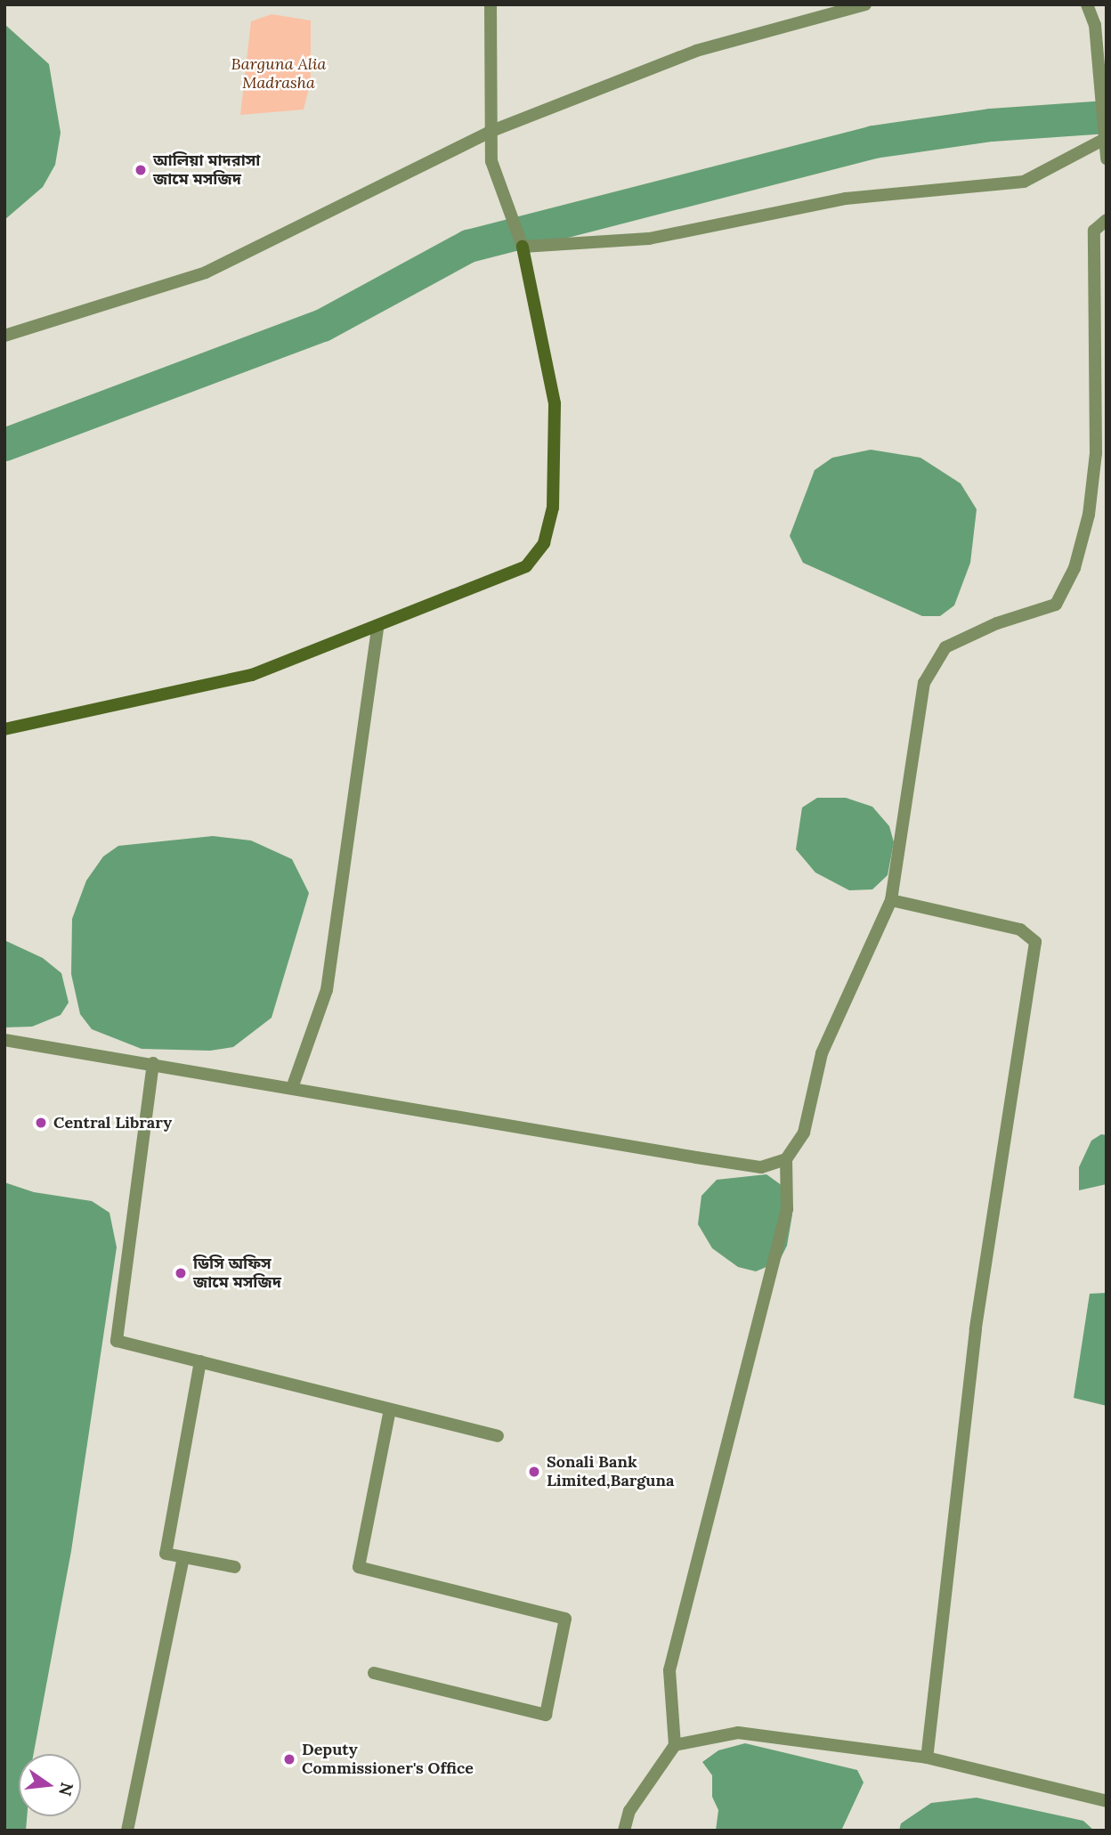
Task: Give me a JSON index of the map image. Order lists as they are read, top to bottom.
{
  "parks": ["Barguna Alia Madrasha"],
  "places": [
    "আলিয়া মাদরাসা জামে মসজিদ",
    "Central Library",
    "ডিসি অফিস জামে মসজিদ",
    "Sonali Bank Limited,Barguna",
    "Deputy Commissioner's Office"
  ],
  "north": "right"
}
